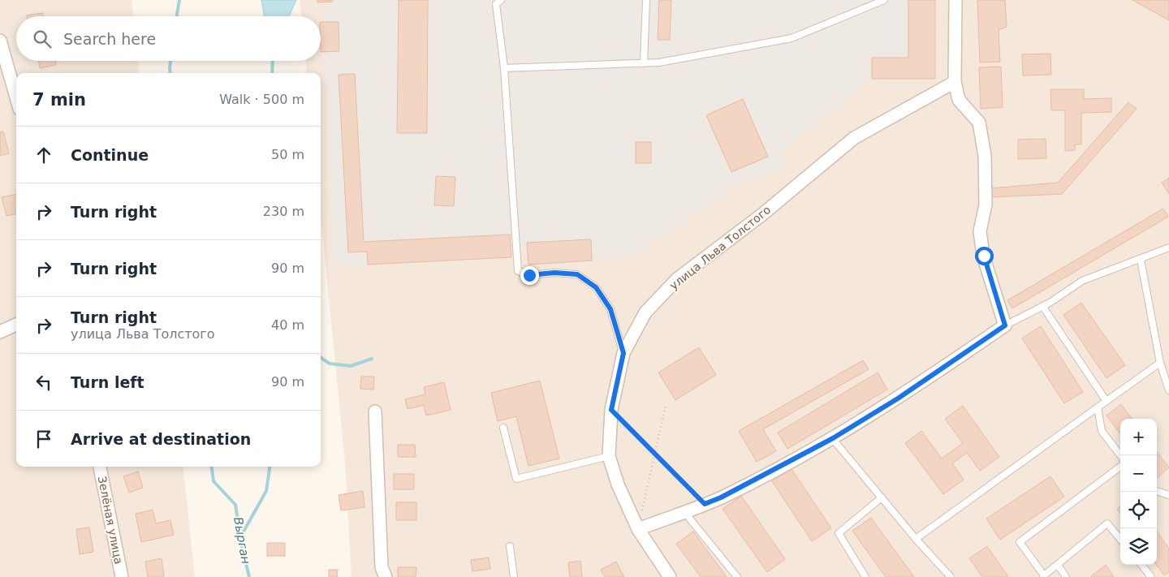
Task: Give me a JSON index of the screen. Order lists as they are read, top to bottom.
{
  "streets": {
    "street": ["улица Льва Толстого", "Зелёная улица"]
  },
  "water": ["Вырган"],
  "page": {
    "search": "Search here",
    "heading": ["7 min", "Walk · 500 m"],
    "list": [
      ["Continue", "50 m"],
      ["Turn right", "230 m"],
      ["Turn right", "90 m"],
      ["Turn right", "улица Льва Толстого", "40 m"],
      ["Turn left", "90 m"],
      "Arrive at destination"
    ],
    "map_buttons": ["+", "−"]
  }
}
